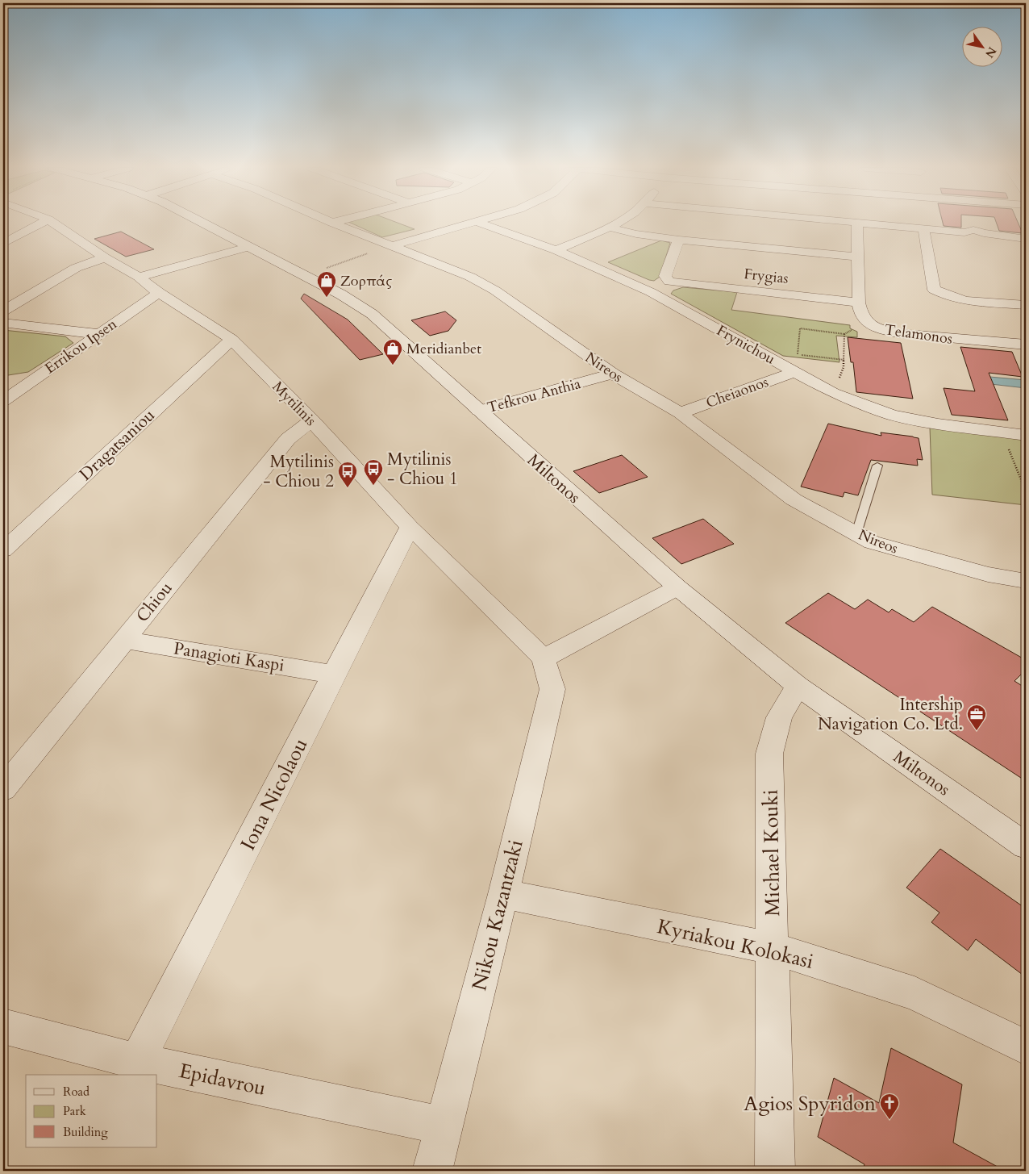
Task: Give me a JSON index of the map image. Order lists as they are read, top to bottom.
{
  "streets": {
    "street": [
      "Frygias",
      "Telamonos",
      "Frynichou",
      "Errikou Ipsen",
      "Nireos",
      "Cheiaonos",
      "Tefkrou Anthia",
      "Mytilinis",
      "Dragatsaniou",
      "Miltonos",
      "Chiou",
      "Panagioti Kaspi",
      "Iona Nicolaou",
      "Michael Kouki",
      "Nikou Kazantzaki",
      "Kyriakou Kolokasi",
      "Epidavrou"
    ]
  },
  "crossings": [
    ["Frygias", "Telamonos"],
    ["Frynichou", "Cheiaonos"],
    ["Errikou Ipsen", "Mytilinis"],
    ["Nireos", "Cheiaonos"],
    ["Nireos", "Tefkrou Anthia"],
    ["Tefkrou Anthia", "Miltonos"],
    ["Mytilinis", "Dragatsaniou"],
    ["Mytilinis", "Chiou"],
    ["Mytilinis", "Iona Nicolaou"],
    ["Mytilinis", "Nikou Kazantzaki"],
    ["Miltonos", "Michael Kouki"],
    ["Chiou", "Panagioti Kaspi"],
    ["Panagioti Kaspi", "Iona Nicolaou"],
    ["Iona Nicolaou", "Epidavrou"],
    ["Michael Kouki", "Kyriakou Kolokasi"],
    ["Nikou Kazantzaki", "Kyriakou Kolokasi"],
    ["Nikou Kazantzaki", "Epidavrou"]
  ],
  "places": {
    "shop": ["Ζορπάς", "Meridianbet"],
    "bus stop": ["Mytilinis - Chiou 1", "Mytilinis - Chiou 2"],
    "office": ["Intership Navigation Co. Ltd."],
    "church": ["Agios Spyridon"]
  },
  "legend": ["Road", "Park", "Building"],
  "north": "bottom right"
}
